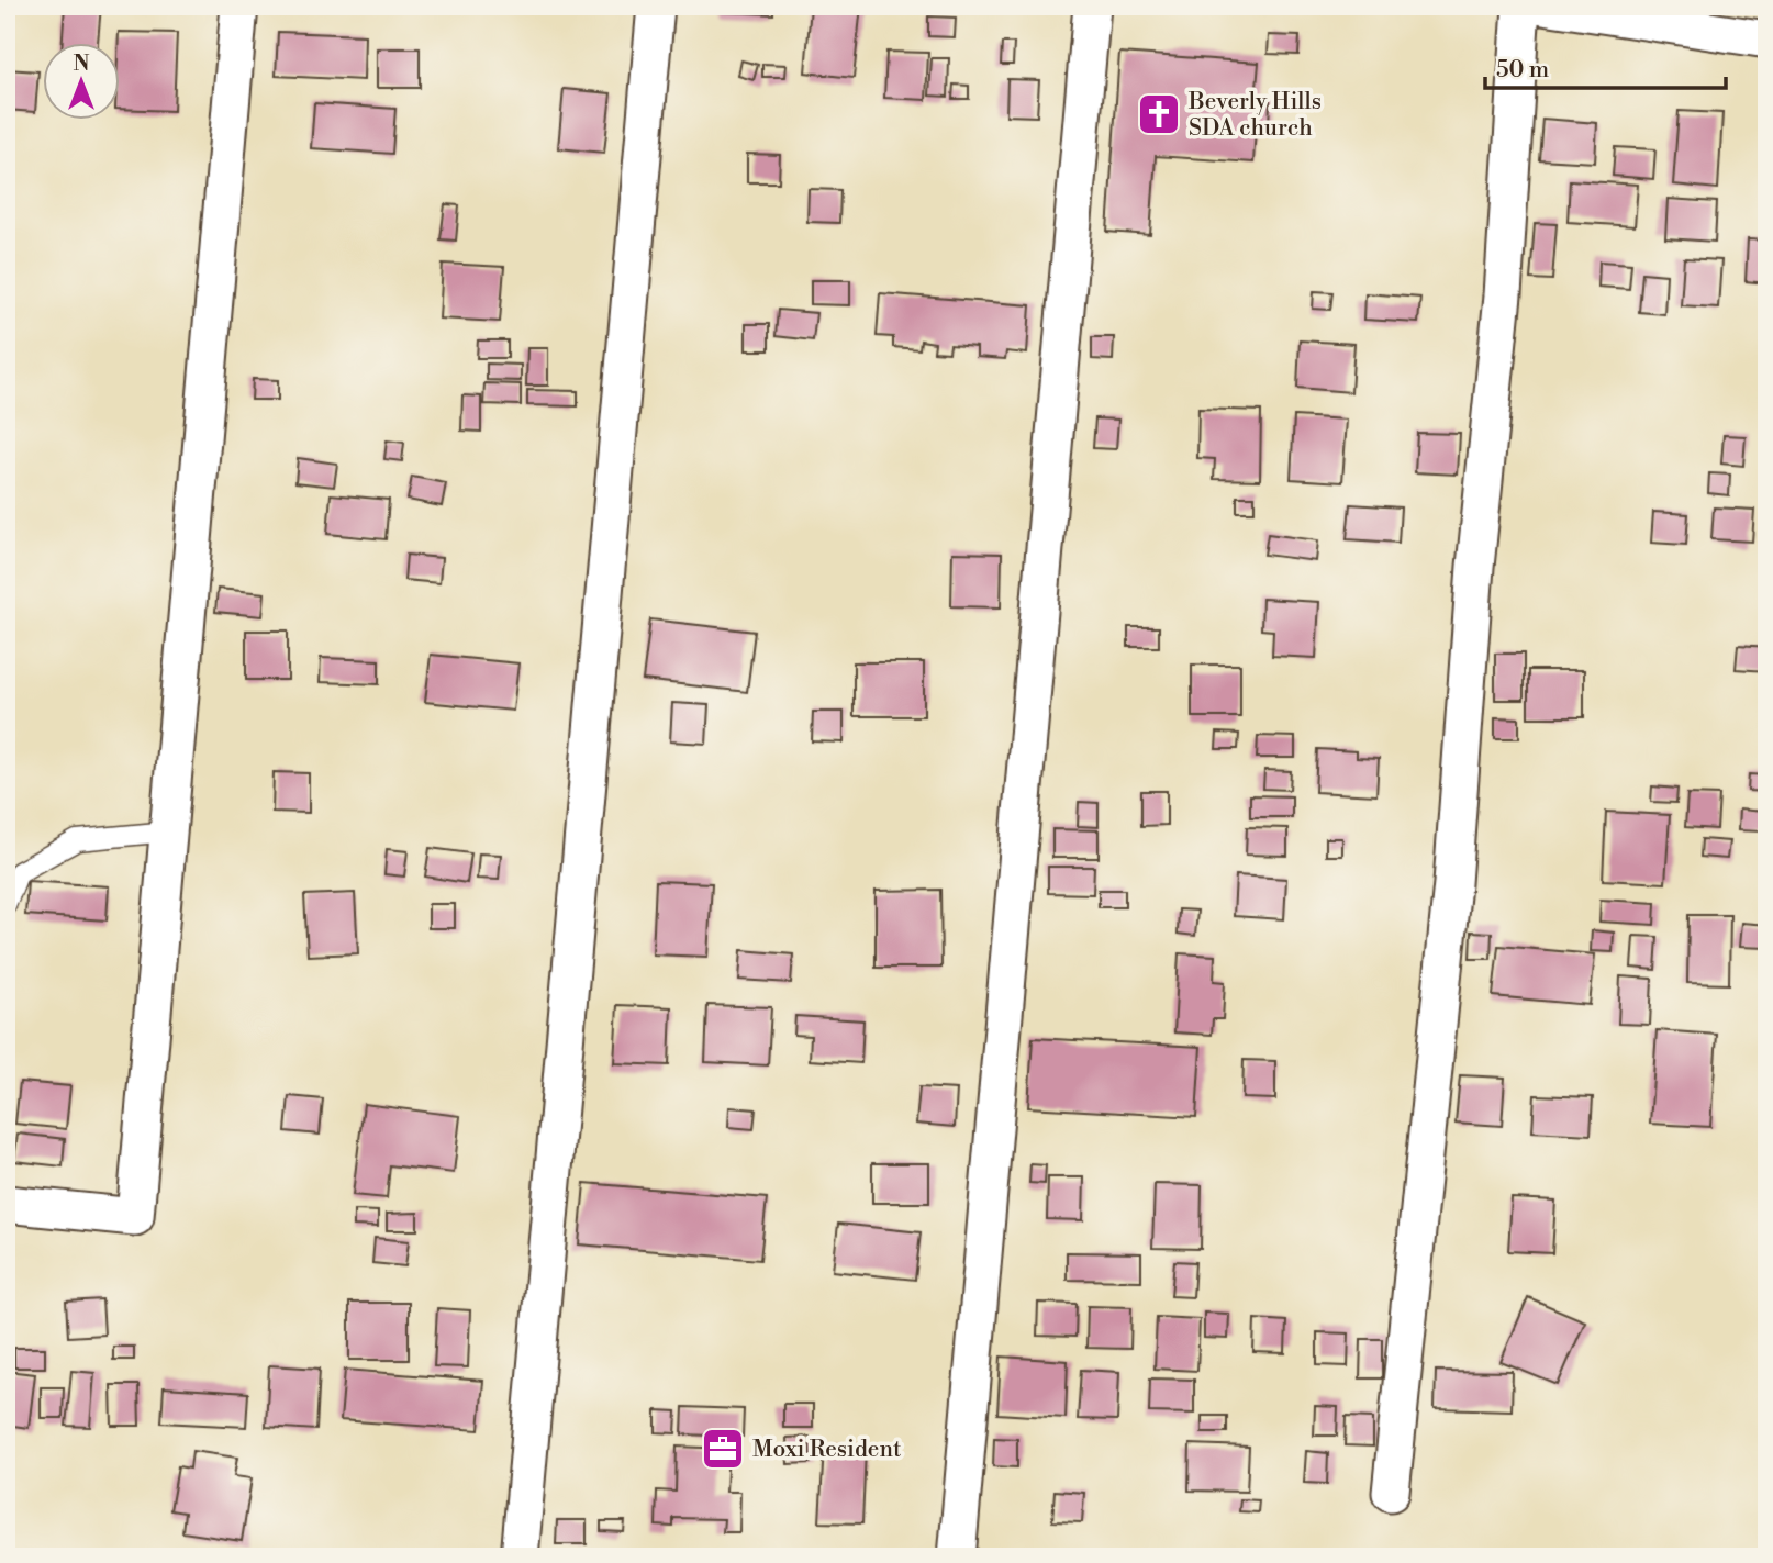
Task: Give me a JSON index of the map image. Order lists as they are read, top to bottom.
{
  "places": {
    "church": ["Beverly Hills SDA church"],
    "office": ["Moxi Resident"]
  },
  "scale_bar": "50 m",
  "north": "top"
}
